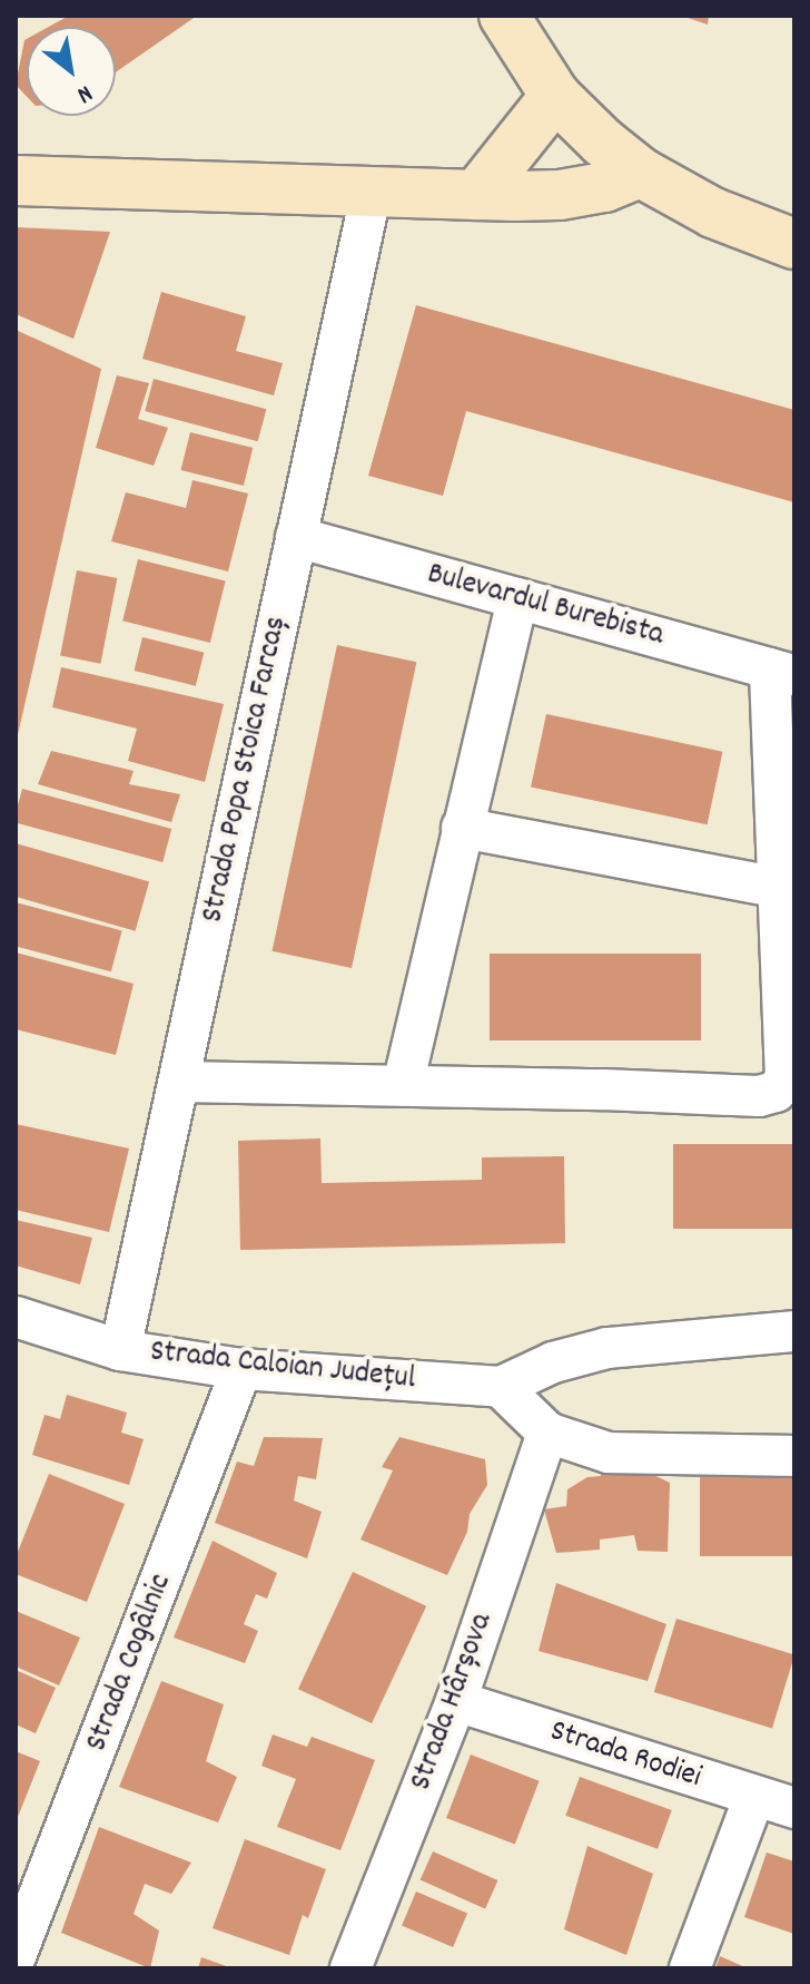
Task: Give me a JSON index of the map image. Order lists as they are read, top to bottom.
{
  "streets": {
    "street": [
      "Bulevardul Burebista",
      "Strada Popa Stoica Farcaș",
      "Strada Caloian Județul",
      "Strada Cogâlnic",
      "Strada Hârșova",
      "Strada Rodiei"
    ]
  },
  "crossings": [
    ["Bulevardul Burebista", "Strada Popa Stoica Farcaș"],
    ["Strada Popa Stoica Farcaș", "Strada Caloian Județul"],
    ["Strada Caloian Județul", "Strada Cogâlnic"],
    ["Strada Hârșova", "Strada Rodiei"]
  ],
  "north": "bottom right"
}
